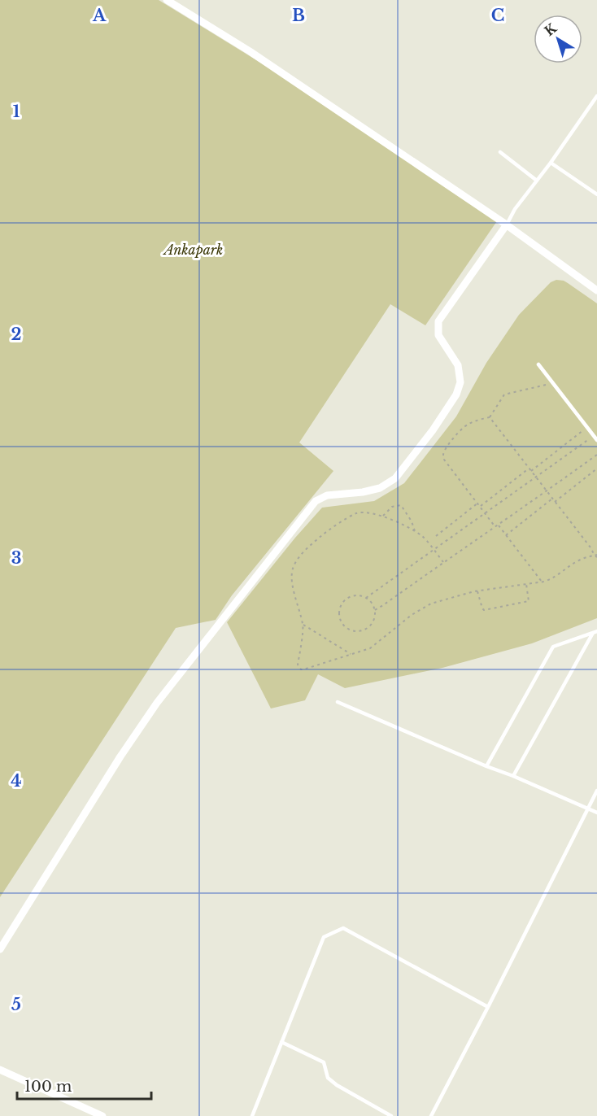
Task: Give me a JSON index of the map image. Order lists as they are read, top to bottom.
{
  "parks": ["Ankapark"],
  "scale_bar": "100 m",
  "north": "top left",
  "grid": {
    "columns": ["A", "B", "C"],
    "rows": [
      "1",
      "2",
      "3",
      "4",
      "5"
    ]
  }
}
